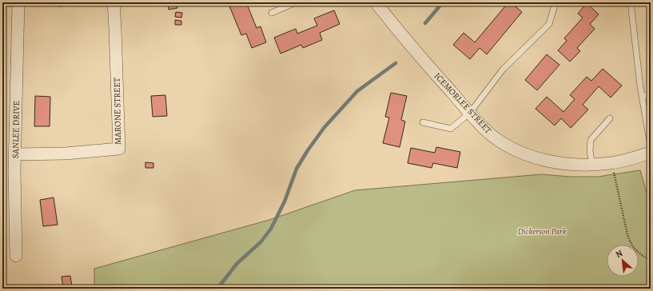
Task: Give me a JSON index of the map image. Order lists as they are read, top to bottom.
{
  "streets": {
    "street": ["ICEMORLEE STREET", "MARONE STREET", "SANLEE DRIVE"]
  },
  "crossings": [
    ["MARONE STREET", "SANLEE DRIVE"]
  ],
  "parks": ["Dickerson Park"],
  "north": "top left"
}
